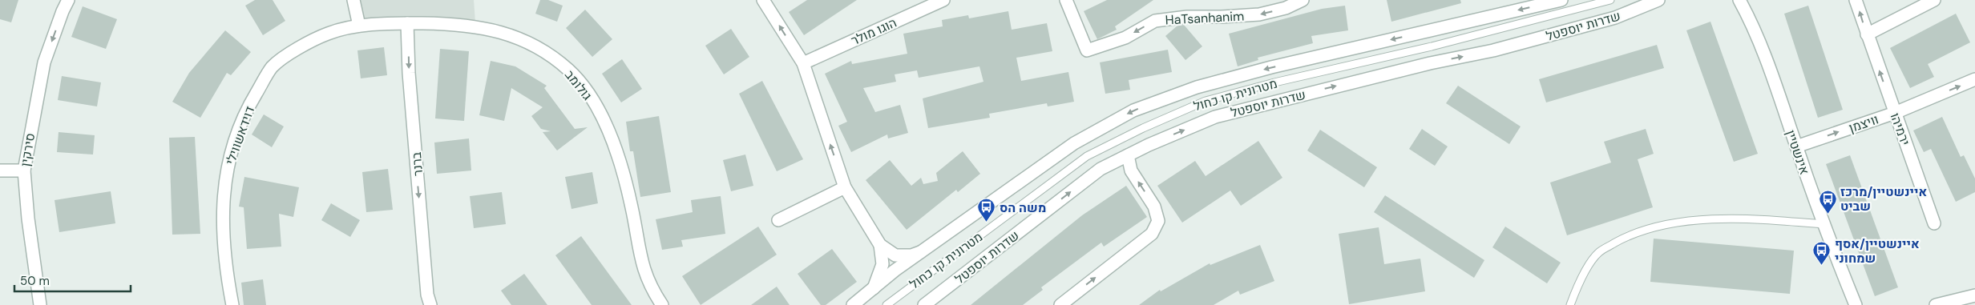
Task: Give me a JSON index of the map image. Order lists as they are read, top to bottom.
{
  "streets": {
    "street": [
      "HaTsanhanim",
      "שדרות יוספטל",
      "הוגו מולר",
      "גולומב",
      "וויצמן",
      "ירמיהו",
      "דוידאשווילי",
      "סירקין",
      "אינשטיין",
      "ברנר"
    ],
    "lane": ["מטרונית קו כחול"]
  },
  "crossings": [
    ["גולומב", "דוידאשווילי"],
    ["גולומב", "ברנר"],
    ["וויצמן", "ירמיהו"],
    ["וויצמן", "אינשטיין"]
  ],
  "one_way": ["ירמיהו", "סירקין", "ברנר"],
  "places": {
    "bus stop": ["איינשטיין/מרכז שביט", "משה הס", "איינשטיין/אסף שמחוני"]
  },
  "scale_bar": "50 m"
}
